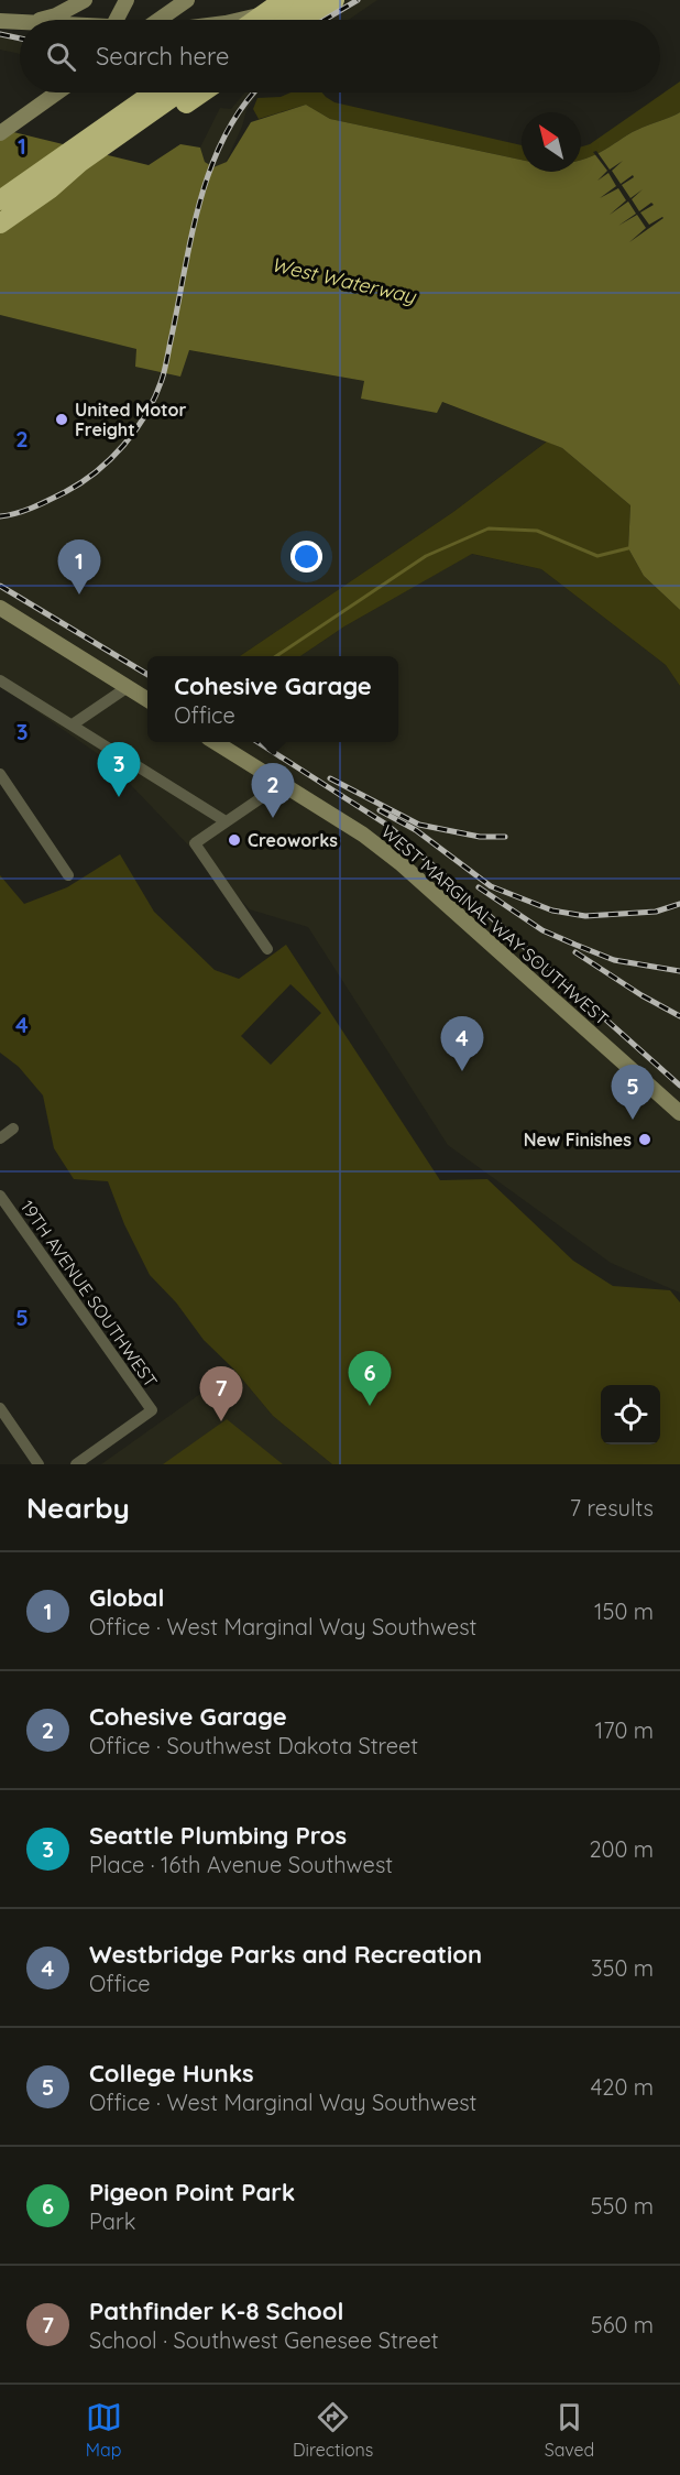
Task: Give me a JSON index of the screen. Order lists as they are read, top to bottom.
{
  "streets": {
    "main road": ["WEST MARGINAL WAY SOUTHWEST"],
    "street": ["19TH AVENUE SOUTHWEST"]
  },
  "water": ["West Waterway"],
  "places": ["United Motor Freight", "Creoworks", "New Finishes"],
  "north": "top left",
  "page": {
    "search": "Search here",
    "pins": [
      "1",
      "3",
      "2",
      "4",
      "5",
      "6",
      "7"
    ],
    "popup": ["Cohesive Garage", "Office"],
    "heading": ["Nearby", "7 results"],
    "list": [
      {
        "mark": "1",
        "name": "Global",
        "note": "Office · West Marginal Way Southwest",
        "value": "150 m"
      },
      {
        "mark": "2",
        "name": "Cohesive Garage",
        "note": "Office · Southwest Dakota Street",
        "value": "170 m"
      },
      {
        "mark": "3",
        "name": "Seattle Plumbing Pros",
        "note": "Place · 16th Avenue Southwest",
        "value": "200 m"
      },
      {
        "mark": "4",
        "name": "Westbridge Parks and Recreation",
        "note": "Office",
        "value": "350 m"
      },
      {
        "mark": "5",
        "name": "College Hunks",
        "note": "Office · West Marginal Way Southwest",
        "value": "420 m"
      },
      {
        "mark": "6",
        "name": "Pigeon Point Park",
        "note": "Park",
        "value": "550 m"
      },
      {
        "mark": "7",
        "name": "Pathfinder K-8 School",
        "note": "School · Southwest Genesee Street",
        "value": "560 m"
      }
    ],
    "nav": ["Map", "Directions", "Saved"]
  },
  "grid": {
    "rows": [
      "1",
      "2",
      "3",
      "4",
      "5"
    ]
  }
}
